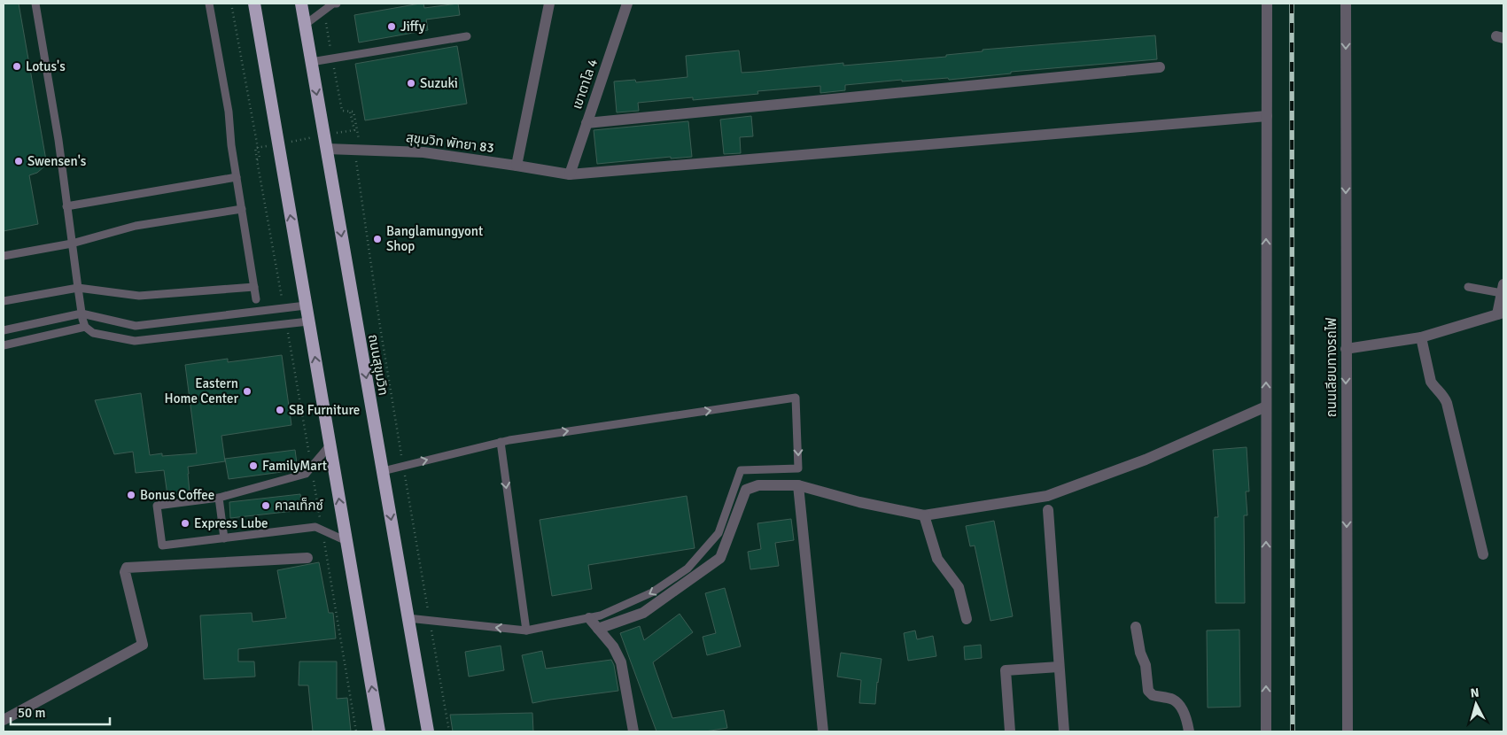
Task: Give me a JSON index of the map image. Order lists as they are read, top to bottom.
{
  "streets": {
    "highway": ["ถนนสุขุมวิท"],
    "street": ["เขาตาโล 4", "สุขุมวิท พัทยา 83", "ถนนเลียบทางรถไฟ"]
  },
  "crossings": [
    ["เขาตาโล 4", "สุขุมวิท พัทยา 83"],
    ["สุขุมวิท พัทยา 83", "ถนนสุขุมวิท"]
  ],
  "places": [
    "Jiffy",
    "Lotus's",
    "Suzuki",
    "Swensen's",
    "Banglamungyont Shop",
    "Eastern Home Center",
    "SB Furniture",
    "FamilyMart",
    "Bonus Coffee",
    "คาลเท็กซ์",
    "Express Lube"
  ],
  "scale_bar": "50 m",
  "north": "top"
}
